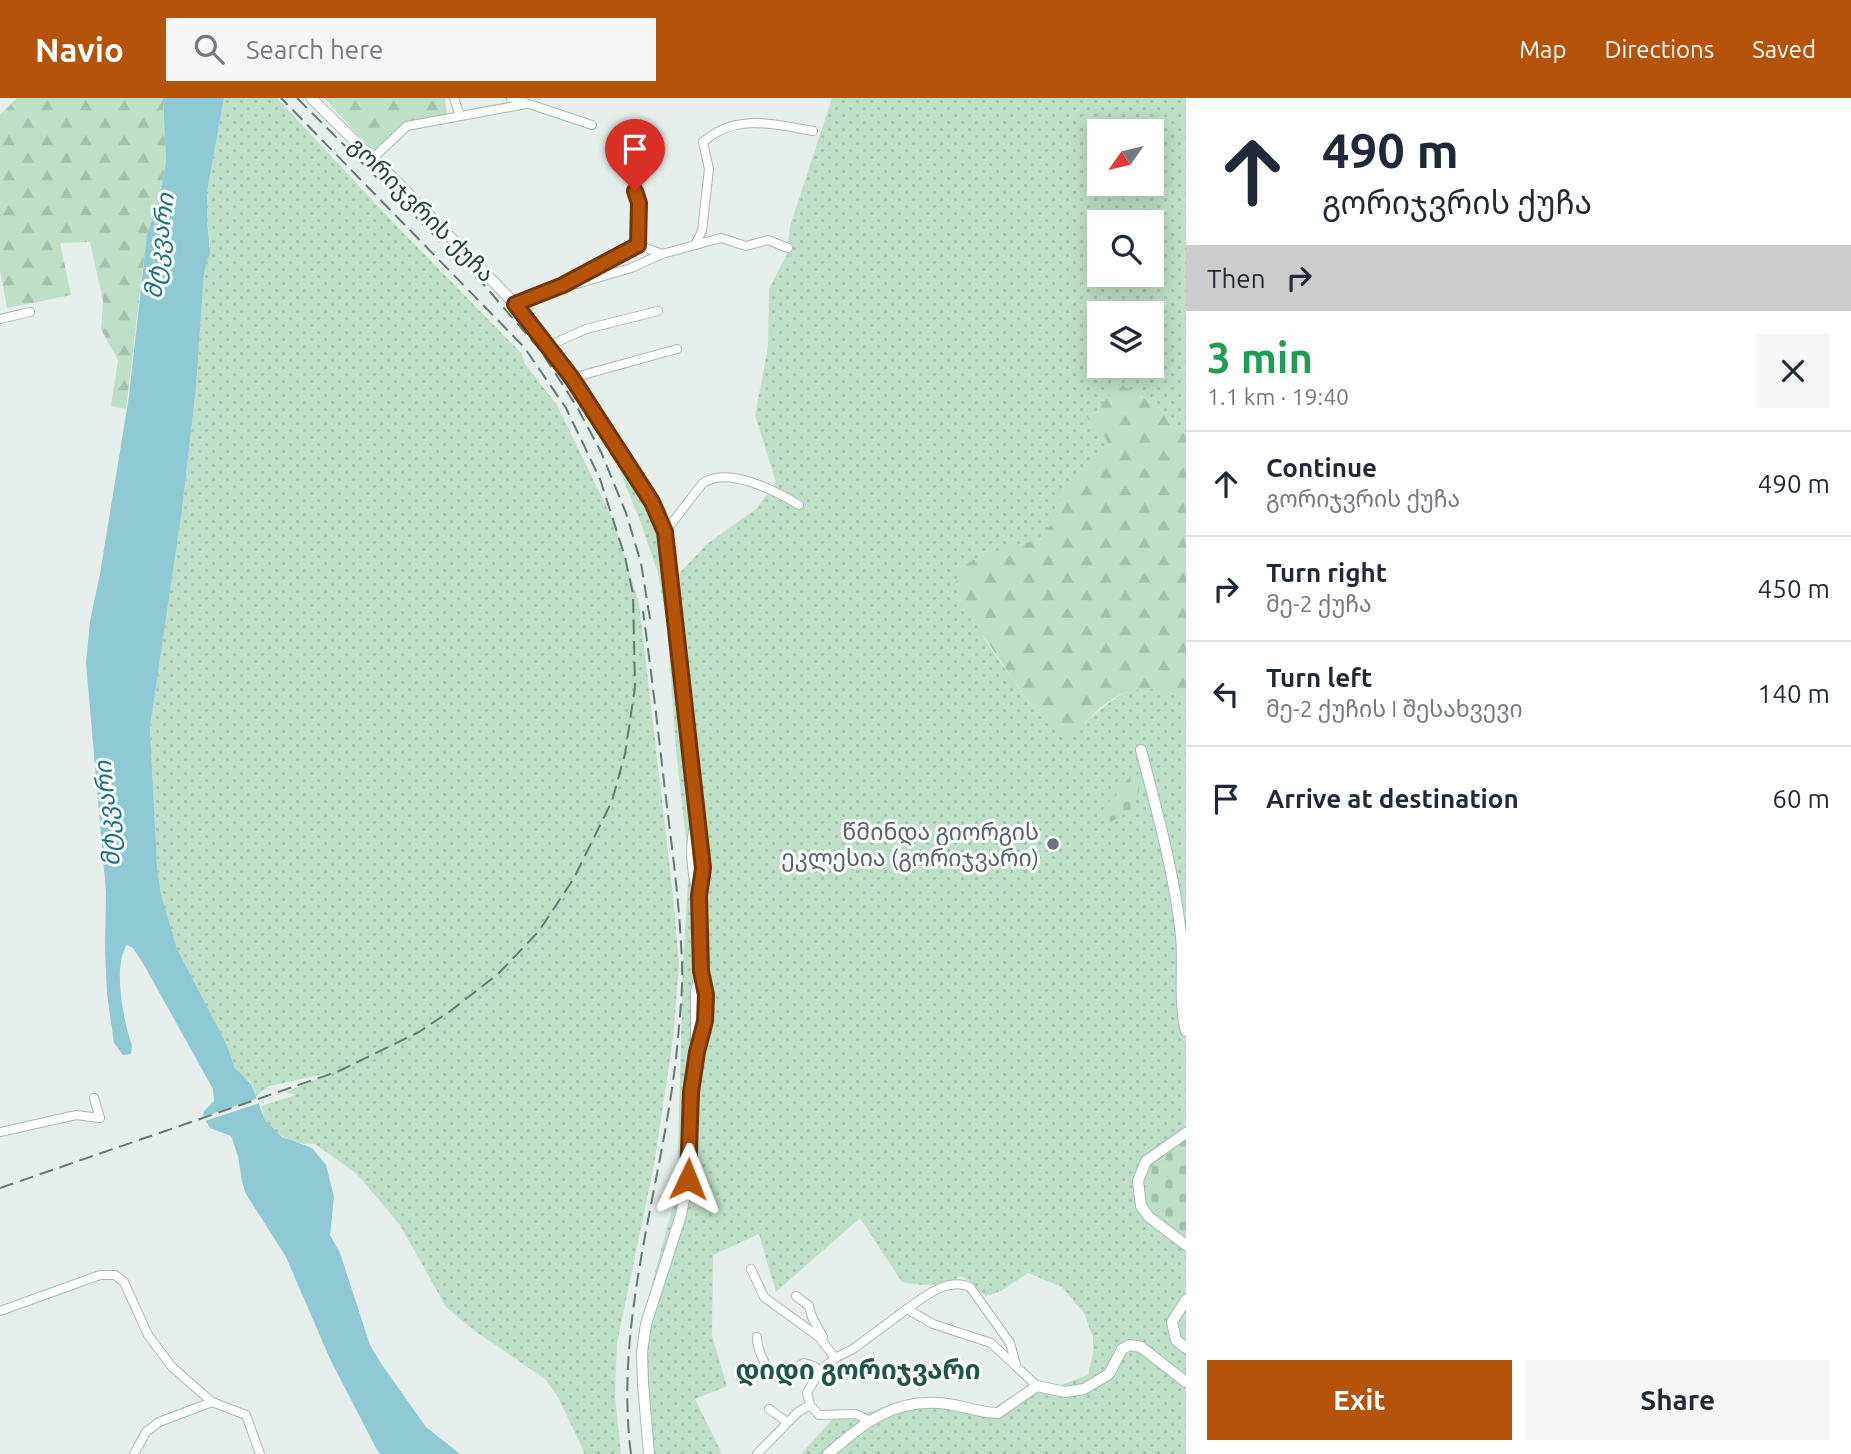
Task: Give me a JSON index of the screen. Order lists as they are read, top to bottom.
{
  "streets": {
    "main road": ["გორიჯვრის ქუჩა"]
  },
  "districts": ["დიდი გორიჯვარი"],
  "water": ["მტკვარი"],
  "places": ["წმინდა გიორგის ეკლესია (გორიჯვარი)"],
  "north": "bottom left",
  "page": {
    "header": "Navio",
    "search": "Search here",
    "nav": ["Map", "Directions", "Saved"],
    "turn": ["490 m", "გორიჯვრის ქუჩა"],
    "then": "Then",
    "heading": ["3 min", "1.1 km · 19:40"],
    "list": [
      {
        "name": "Continue",
        "note": "გორიჯვრის ქუჩა",
        "value": "490 m"
      },
      {
        "name": "Turn right",
        "note": "მე-2 ქუჩა",
        "value": "450 m"
      },
      {
        "name": "Turn left",
        "note": "მე-2 ქუჩის I შესახვევი",
        "value": "140 m"
      },
      {
        "name": "Arrive at destination",
        "value": "60 m"
      }
    ],
    "buttons": ["Exit", "Share"]
  }
}
